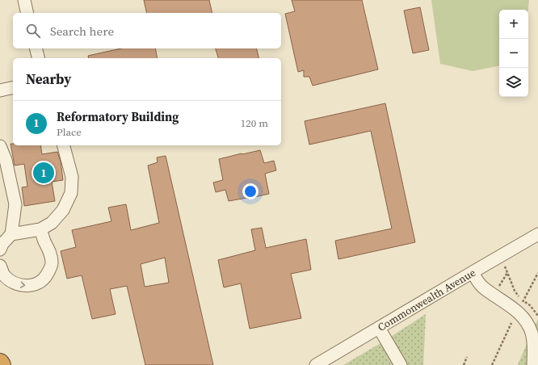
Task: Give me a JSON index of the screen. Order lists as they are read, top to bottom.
{
  "streets": {
    "street": ["Commonwealth Avenue"]
  },
  "page": {
    "map_buttons": ["+", "−"],
    "search": "Search here",
    "heading": "Nearby",
    "list": [
      {
        "mark": "1",
        "name": "Reformatory Building",
        "note": "Place",
        "value": "120 m"
      }
    ],
    "pins": "1"
  }
}
